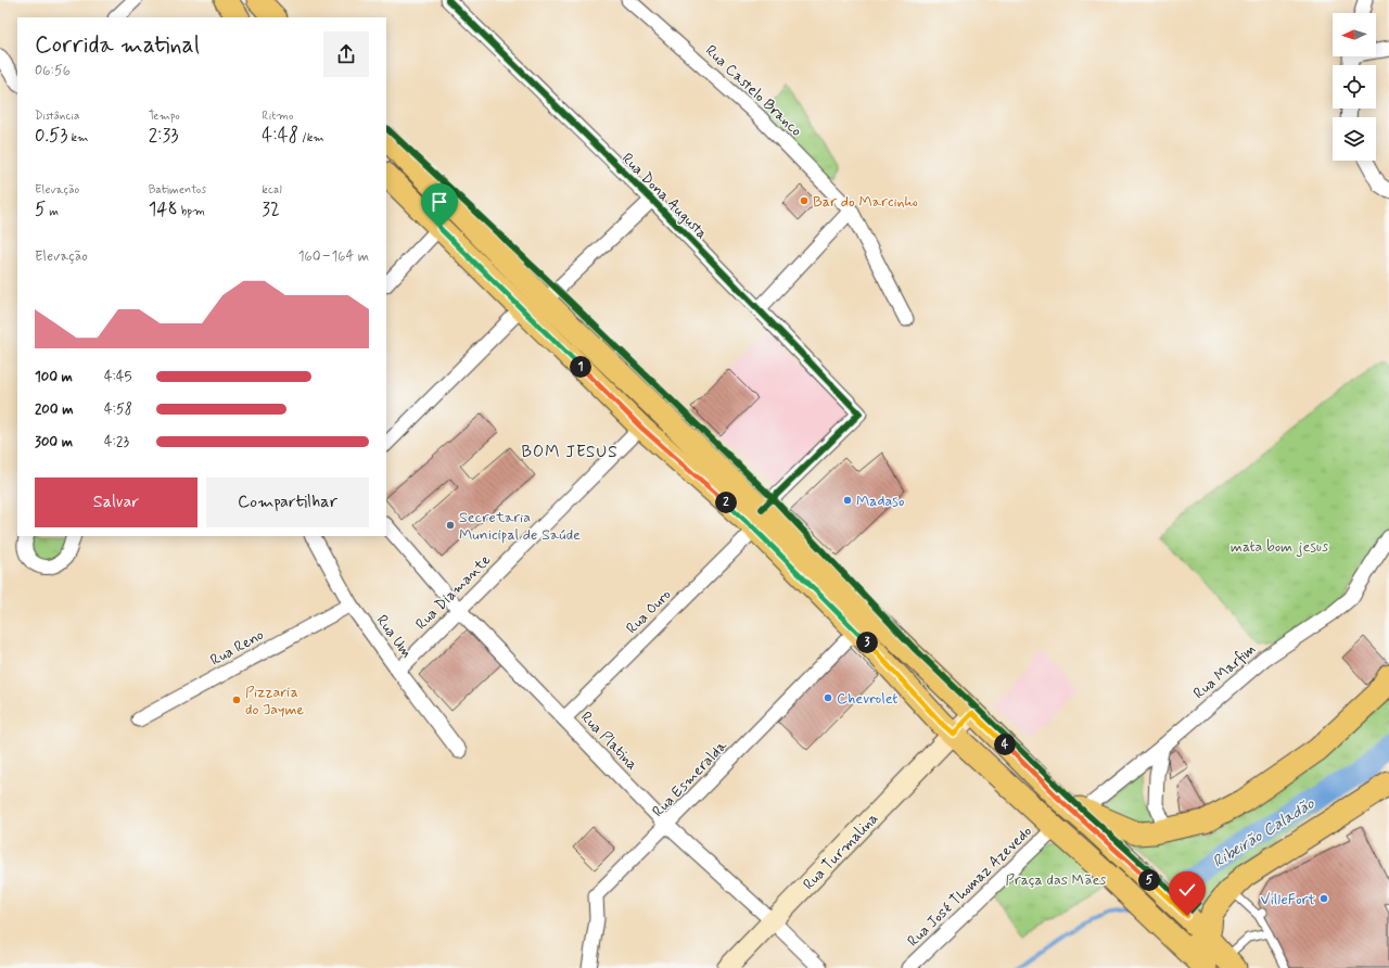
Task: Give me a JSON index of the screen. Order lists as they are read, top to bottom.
{
  "streets": {
    "main road": ["Rua Turmalina"],
    "street": [
      "Rua Castelo Branco",
      "Rua Dona Augusta",
      "Rua Diamante",
      "Rua Ouro",
      "Rua Um",
      "Rua Reno",
      "Rua Marfim",
      "Rua Platina",
      "Rua Esmeralda",
      "Rua José Thomaz Azevedo"
    ]
  },
  "crossings": [
    ["Rua Dona Augusta", "Rua Ouro"],
    ["Rua Diamante", "Rua Um"],
    ["Rua Diamante", "Rua Platina"],
    ["Rua Ouro", "Rua Platina"],
    ["Rua Um", "Rua Reno"],
    ["Rua Platina", "Rua Esmeralda"],
    ["Rua Platina", "Rua Turmalina"]
  ],
  "districts": ["BOM JESUS"],
  "water": ["Ribeirão Caladão"],
  "parks": ["mata bom jesus", "Praça das Mães"],
  "places": [
    "Bar do Marcinho",
    "Madaso",
    "Secretaria Municipal de Saúde",
    "Chevrolet",
    "Pizzaria do Jayme",
    "VilleFort"
  ],
  "north": "left",
  "page": {
    "heading": ["Corrida matinal", "06:56"],
    "stats": [
      ["Distância", "0.53 km"],
      ["Tempo", "2:33"],
      ["Ritmo", "4:48 /km"],
      ["Elevação", "5 m"],
      ["Batimentos", "148 bpm"],
      ["kcal", "32"]
    ],
    "chart": ["Elevação", "160–164 m"],
    "pins": [
      "1",
      "2",
      "3",
      "4",
      "5"
    ],
    "list": [
      {
        "name": "100 m",
        "note": "4:45"
      },
      {
        "name": "200 m",
        "note": "4:58"
      },
      {
        "name": "300 m",
        "note": "4:23"
      }
    ],
    "buttons": ["Salvar", "Compartilhar"]
  }
}
